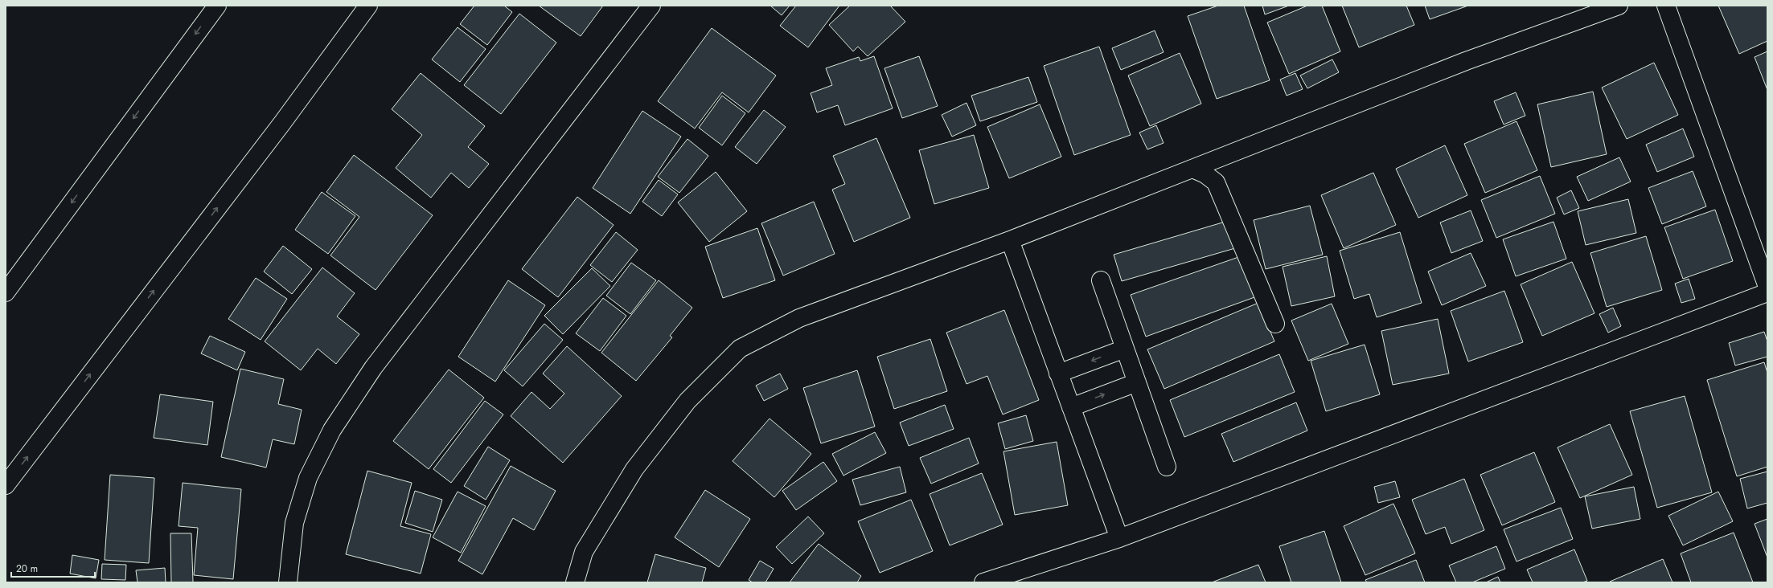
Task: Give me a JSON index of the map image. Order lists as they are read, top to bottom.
{
  "scale_bar": "20 m"
}
